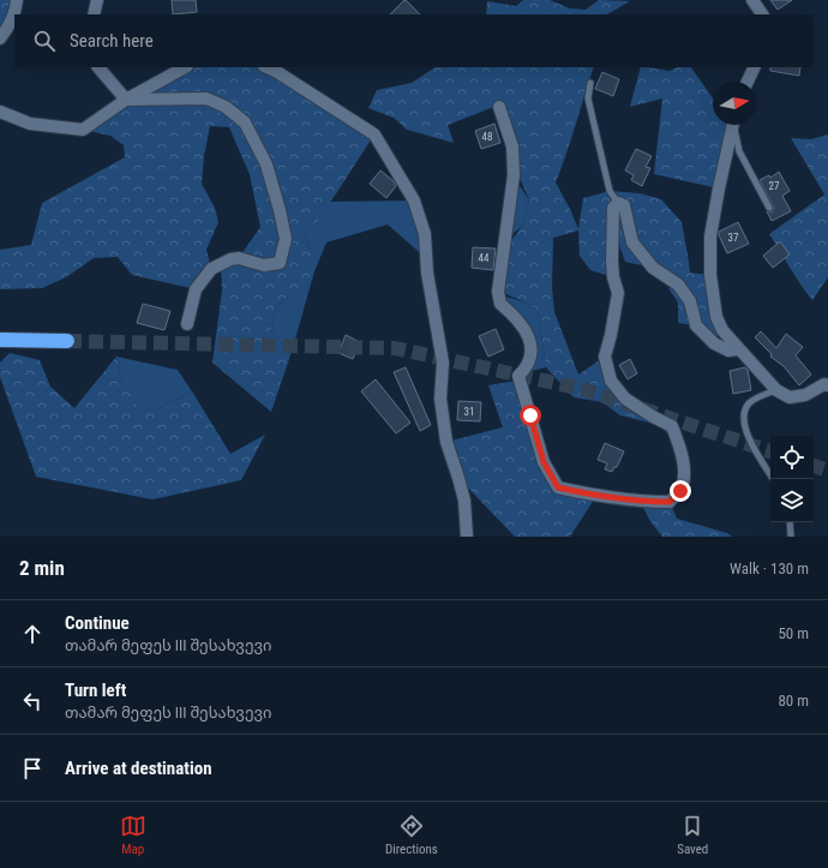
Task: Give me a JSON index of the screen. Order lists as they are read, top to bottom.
{
  "house_numbers": [
    "48",
    "27",
    "37",
    "44",
    "31"
  ],
  "north": "right",
  "page": {
    "search": "Search here",
    "heading": ["2 min", "Walk · 130 m"],
    "list": [
      ["Continue", "თამარ მეფეს III შესახვევი", "50 m"],
      ["Turn left", "თამარ მეფეს III შესახვევი", "80 m"],
      "Arrive at destination"
    ],
    "nav": ["Map", "Directions", "Saved"]
  }
}
